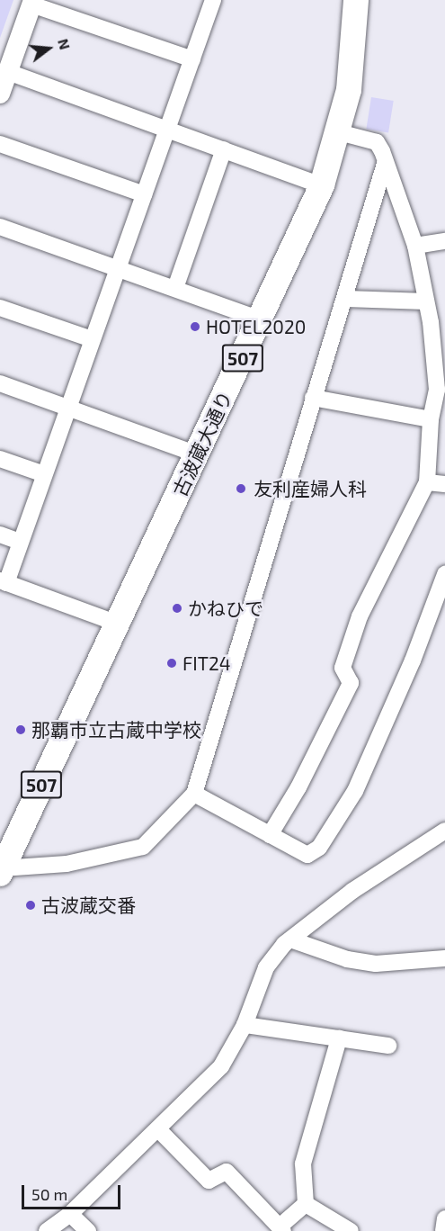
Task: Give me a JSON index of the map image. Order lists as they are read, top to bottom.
{
  "streets": {
    "highway": ["507", "古波蔵大通り"]
  },
  "places": [
    "HOTEL2020",
    "友利産婦人科",
    "かねひで",
    "FIT24",
    "那覇市立古蔵中学校",
    "古波蔵交番"
  ],
  "scale_bar": "50 m",
  "north": "right"
}
